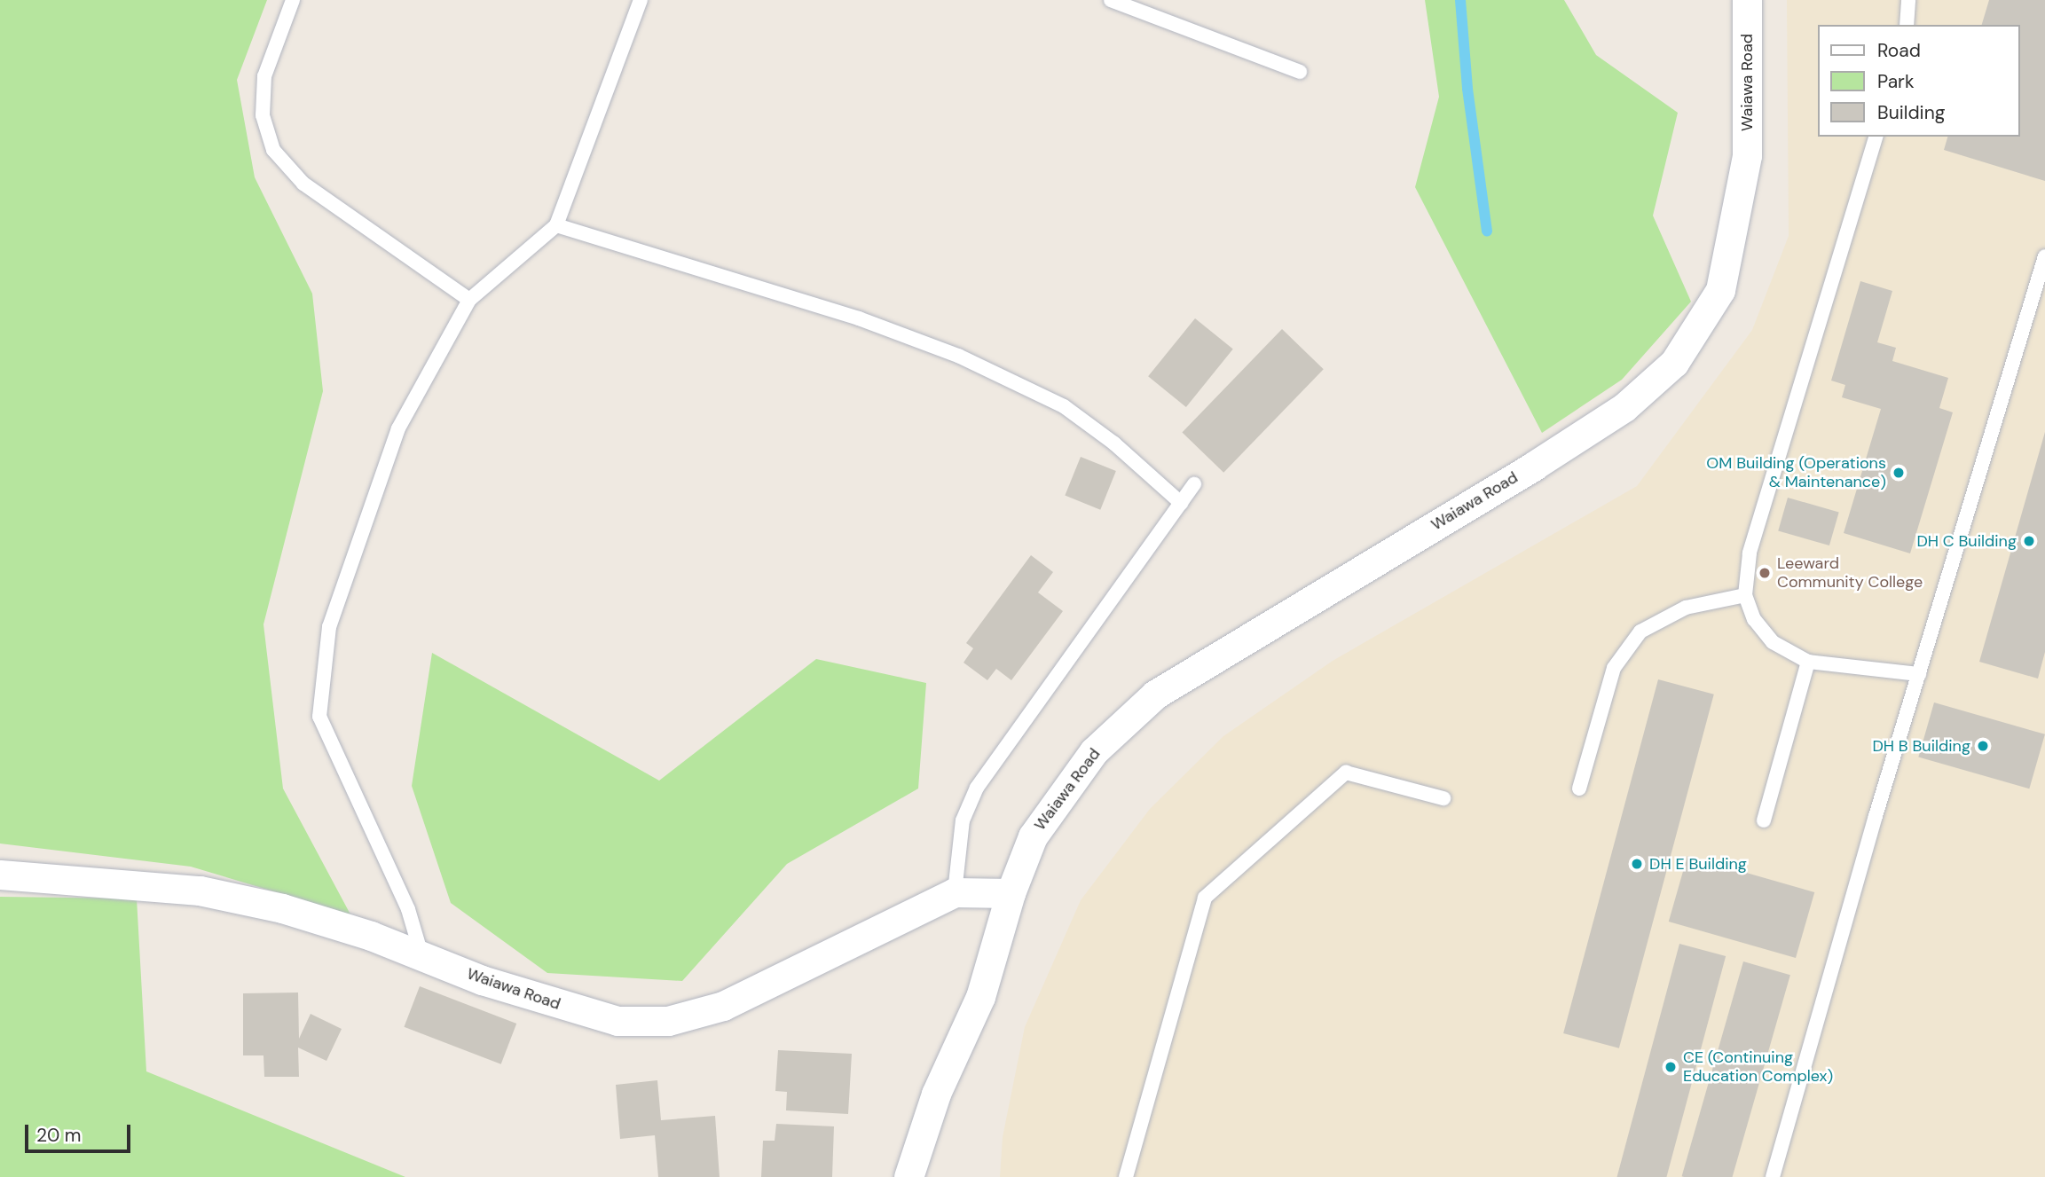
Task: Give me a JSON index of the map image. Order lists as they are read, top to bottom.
{
  "streets": {
    "street": ["Waiawa Road"]
  },
  "places": [
    "OM Building (Operations & Maintenance)",
    "DH C Building",
    "Leeward Community College",
    "DH B Building",
    "DH E Building",
    "CE (Continuing Education Complex)"
  ],
  "legend": ["Road", "Park", "Building"],
  "scale_bar": "20 m"
}
